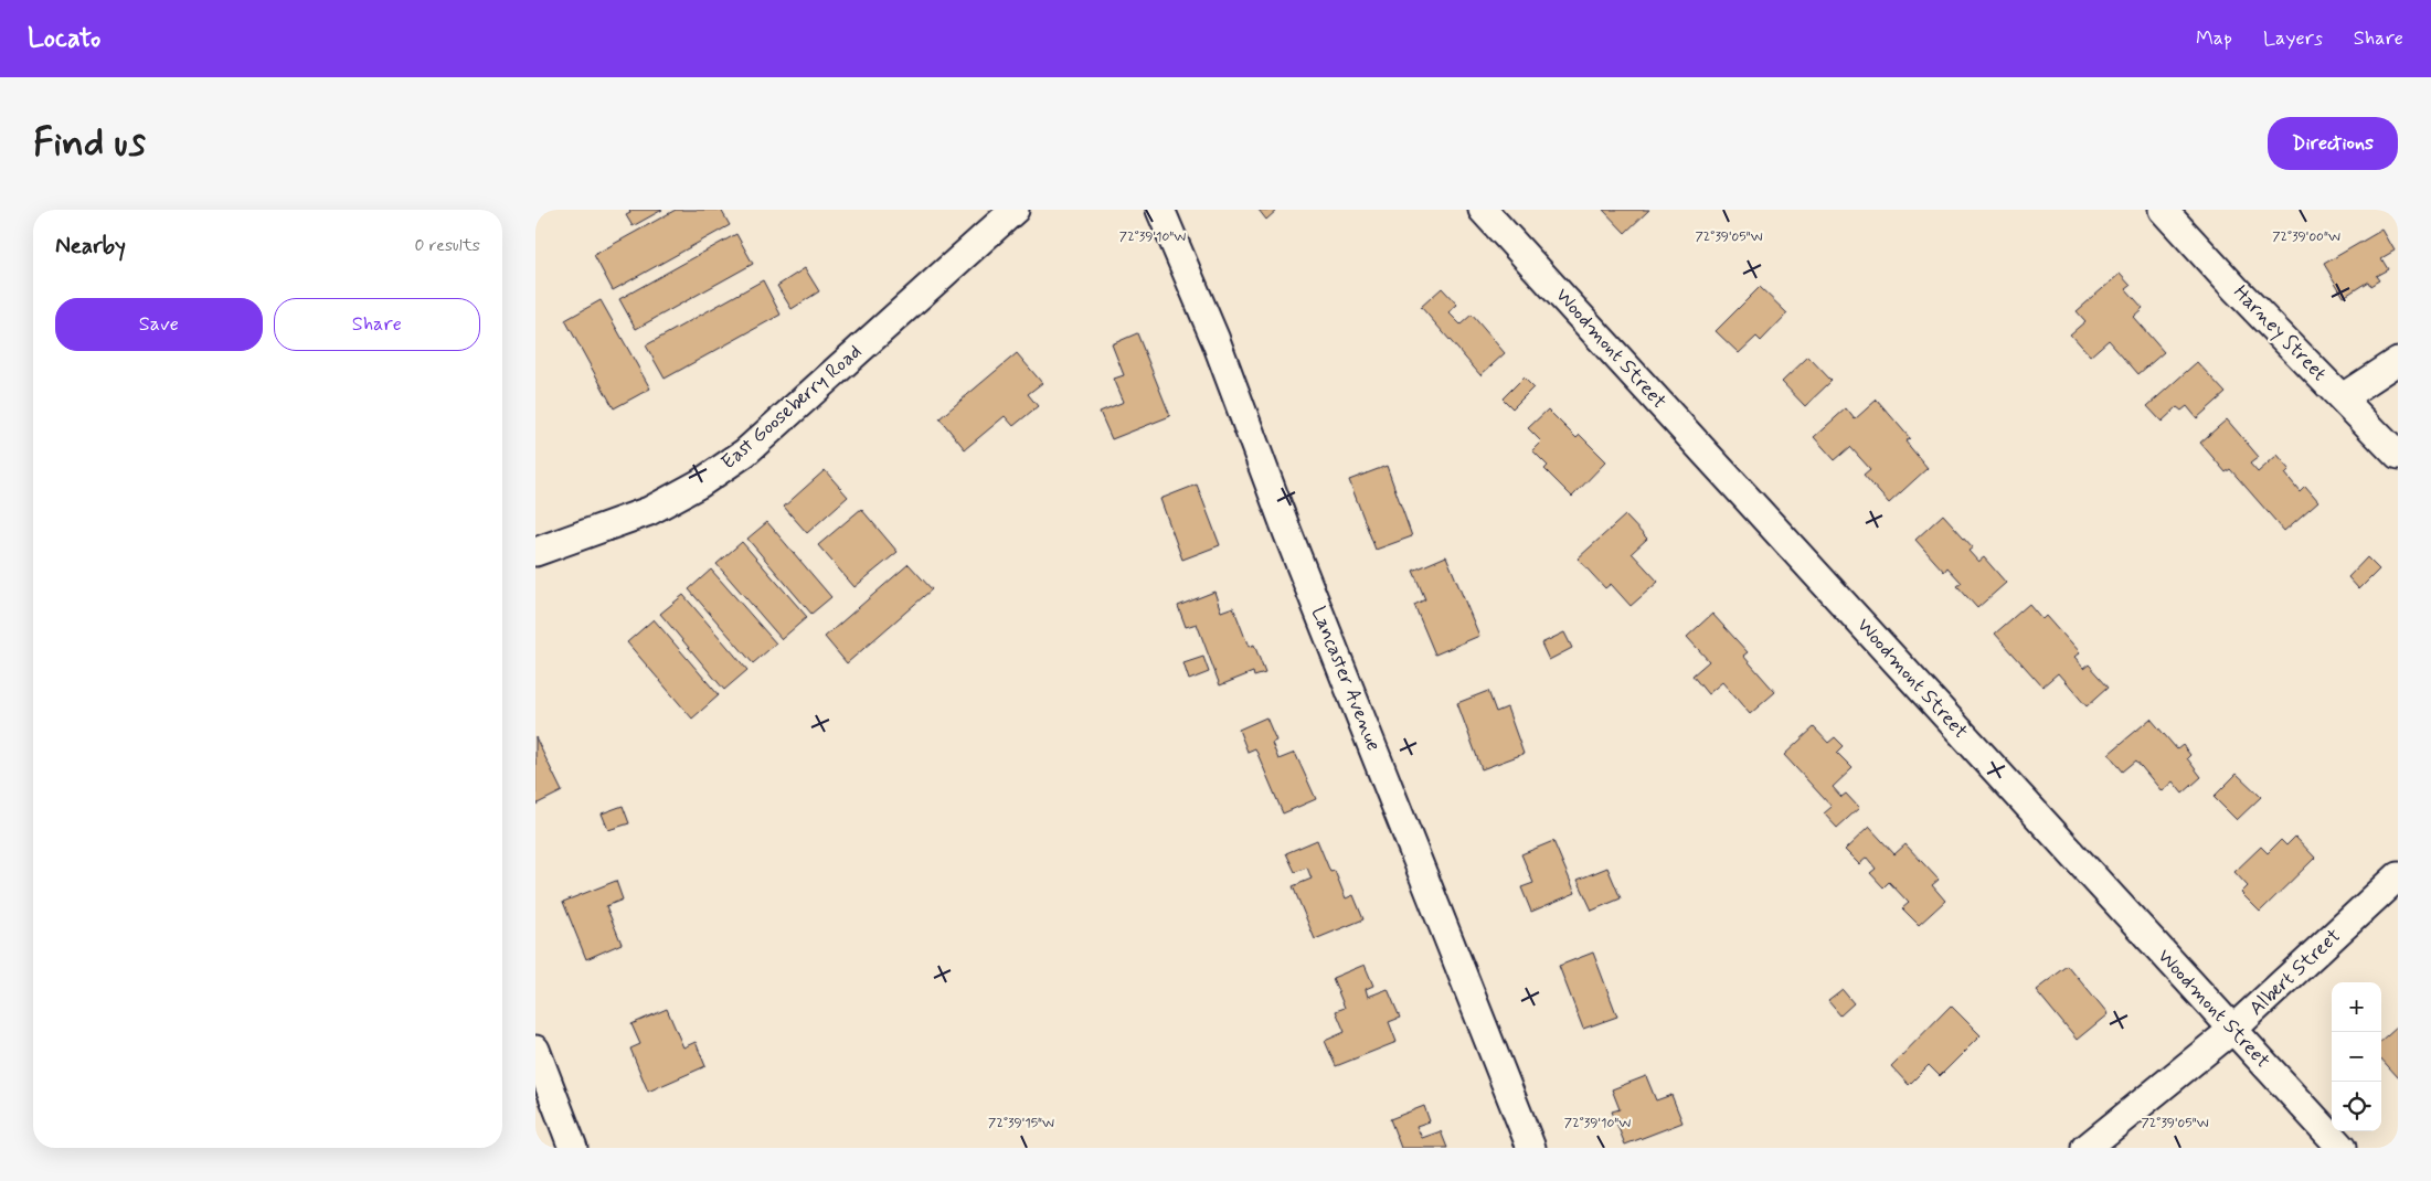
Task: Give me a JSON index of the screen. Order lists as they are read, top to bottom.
{
  "streets": {
    "street": [
      "Harney Street",
      "Woodmont Street",
      "East Gooseberry Road",
      "Lancaster Avenue",
      "Albert Street"
    ]
  },
  "crossings": [
    ["Woodmont Street", "Albert Street"]
  ],
  "page": {
    "header": "Locato",
    "nav": ["Map", "Layers", "Share"],
    "buttons": [
      "Directions",
      ["Save", "Share"]
    ],
    "title": "Find us",
    "heading": ["Nearby", "0 results"],
    "map_buttons": ["+", "−"]
  },
  "coordinates": [
    "72°39'00\"W",
    "72°39'10\"W",
    "72°39'05\"W",
    "72°39'15\"W"
  ]
}
